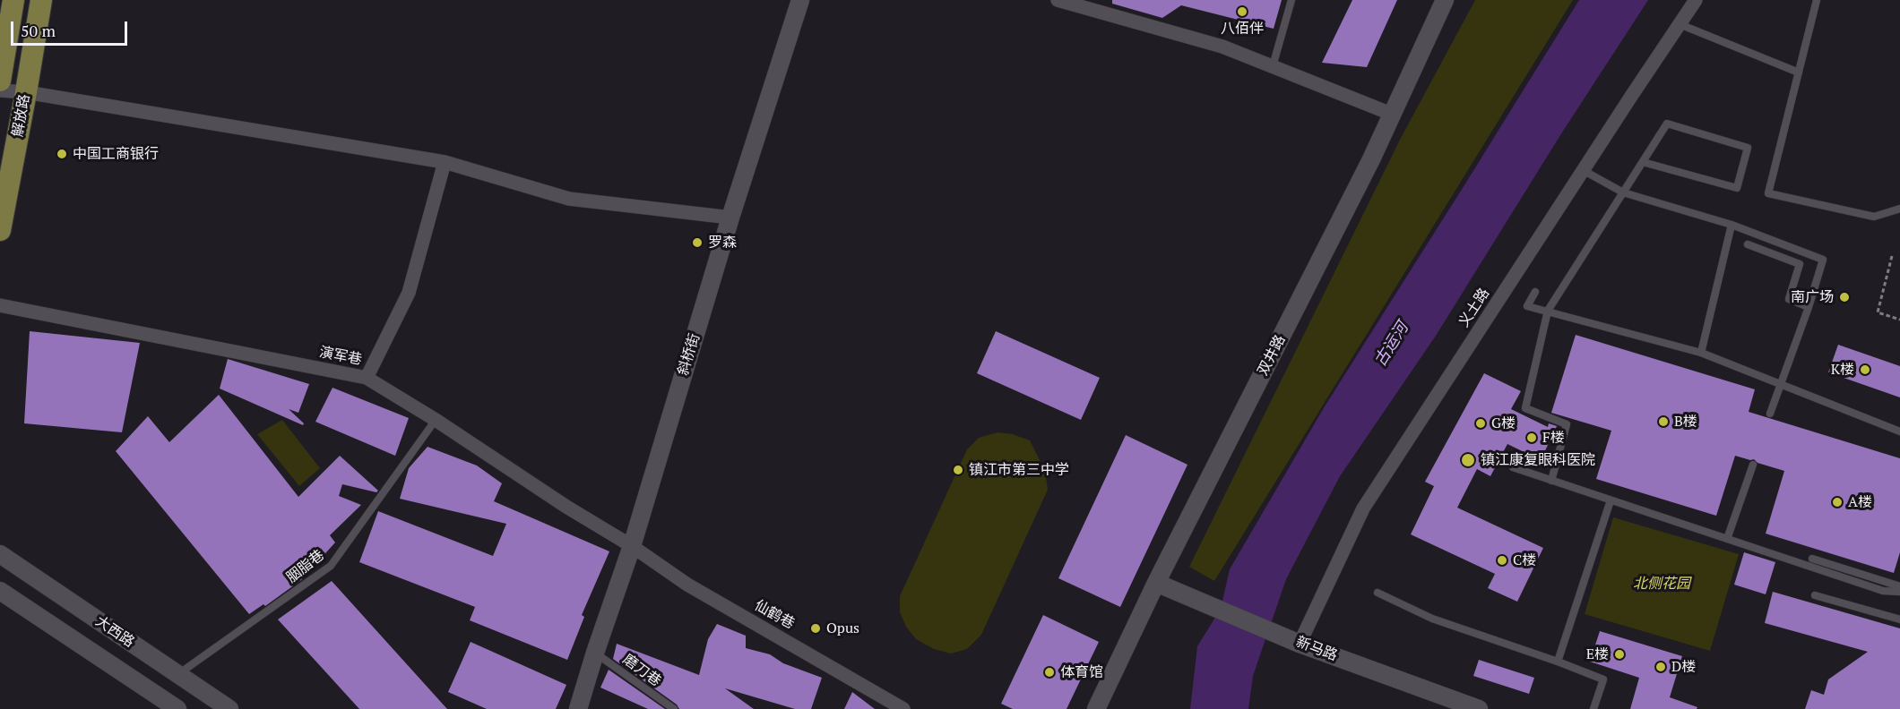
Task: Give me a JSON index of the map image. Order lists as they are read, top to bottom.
{
  "streets": {
    "main road": ["解放路"],
    "street": [
      "义土路",
      "斜桥街",
      "双井路",
      "演军巷",
      "仙鹤巷",
      "大西路",
      "新马路"
    ],
    "lane": ["胭脂巷", "磨刀巷"]
  },
  "crossings": [
    ["义土路", "新马路"],
    ["斜桥街", "演军巷"],
    ["斜桥街", "仙鹤巷"],
    ["斜桥街", "磨刀巷"],
    ["双井路", "新马路"],
    ["演军巷", "胭脂巷"],
    ["演军巷", "仙鹤巷"],
    ["胭脂巷", "大西路"]
  ],
  "water": ["古运河"],
  "parks": ["北侧花园"],
  "places": [
    "八佰伴",
    "中国工商银行",
    "罗森",
    "南广场",
    "K楼",
    "B楼",
    "G楼",
    "F楼",
    "镇江康复眼科医院",
    "镇江市第三中学",
    "A楼",
    "C楼",
    "Opus",
    "E楼",
    "D楼",
    "体育馆"
  ],
  "scale_bar": "50 m"
}
